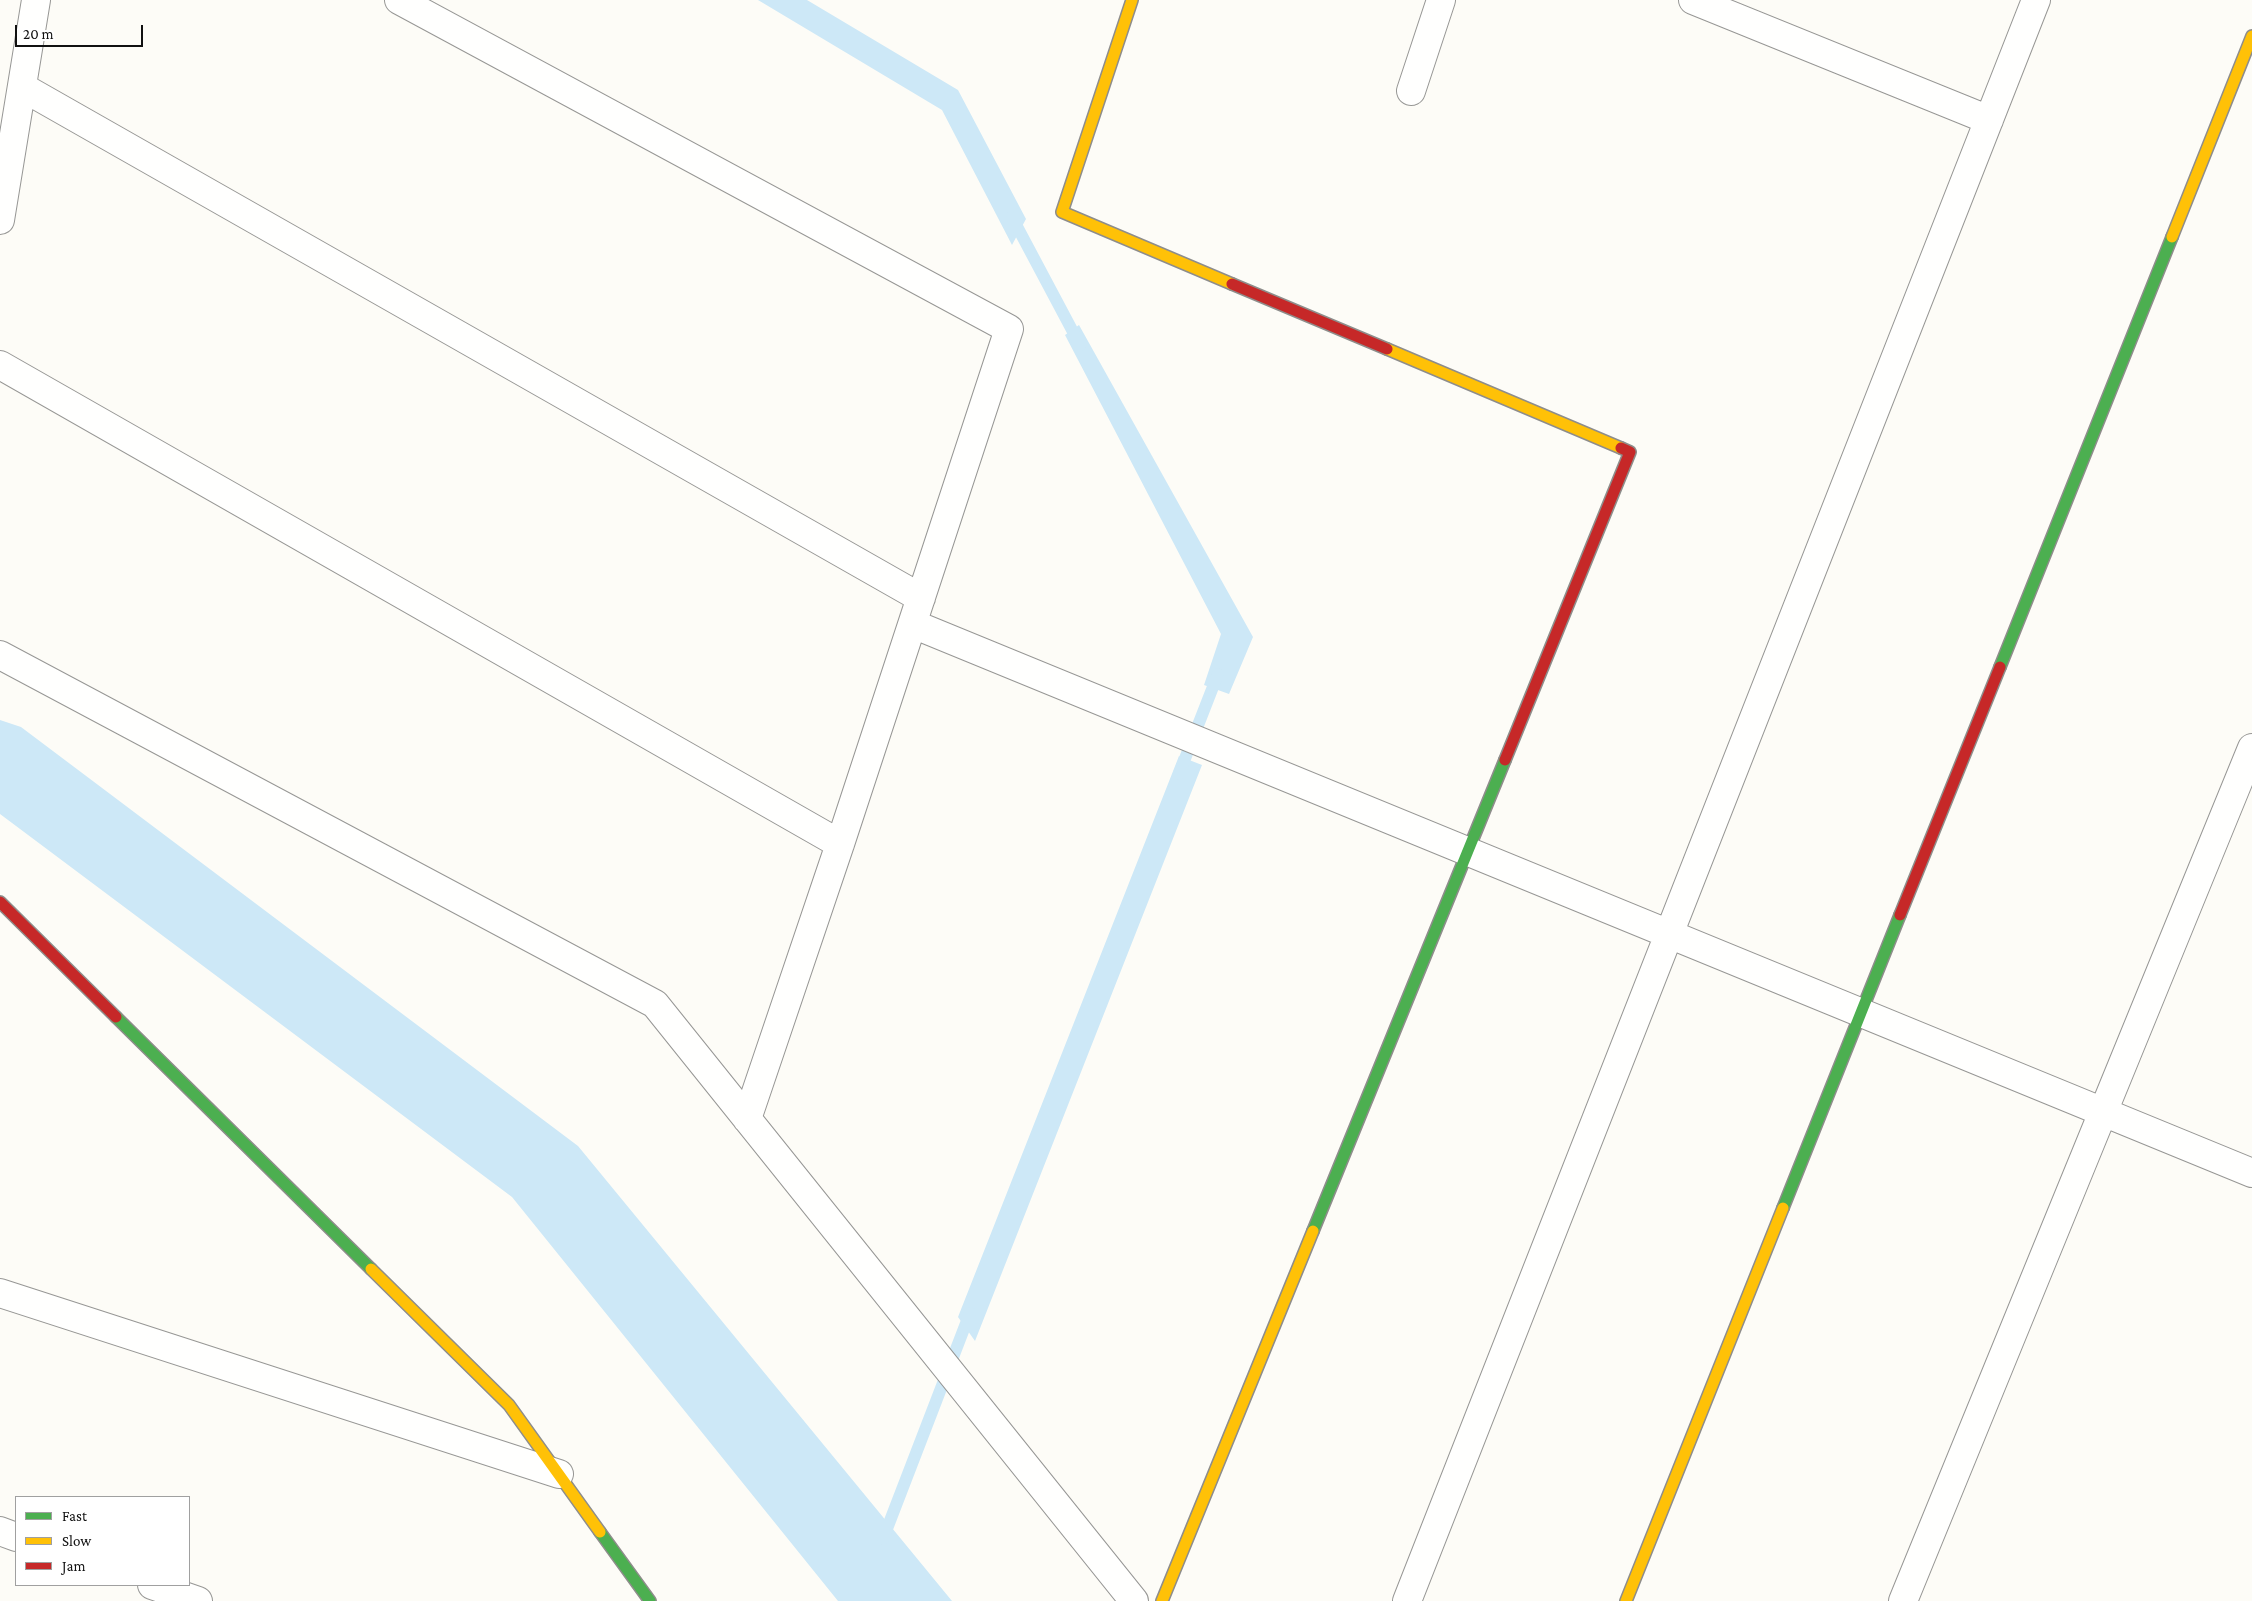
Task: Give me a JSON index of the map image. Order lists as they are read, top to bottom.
{
  "legend": ["Fast", "Slow", "Jam"],
  "scale_bar": "20 m"
}
